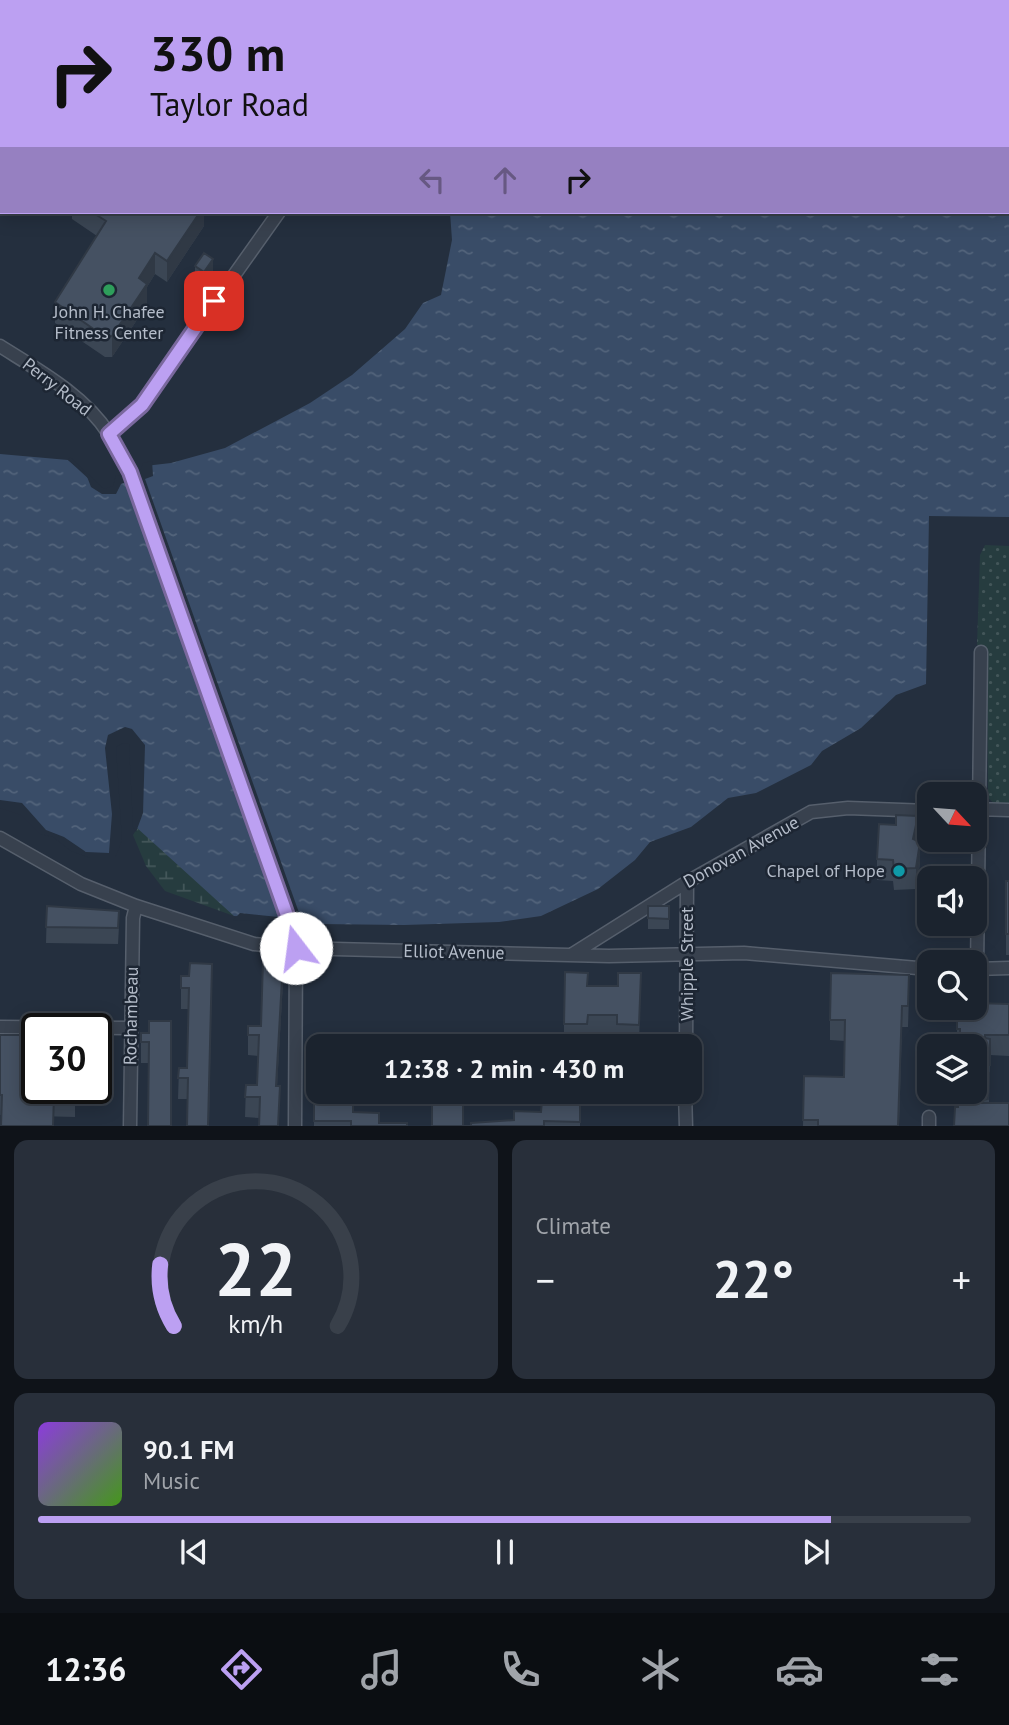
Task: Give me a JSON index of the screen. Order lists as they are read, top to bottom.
{
  "streets": {
    "street": [
      "Perry Road",
      "Donovan Avenue",
      "Elliot Avenue",
      "Whipple Street",
      "Rochambeau"
    ]
  },
  "crossings": [
    ["Perry Road", "Elliot Avenue"],
    ["Donovan Avenue", "Elliot Avenue"],
    ["Donovan Avenue", "Whipple Street"],
    ["Elliot Avenue", "Whipple Street"],
    ["Elliot Avenue", "Rochambeau"]
  ],
  "places": ["John H. Chafee Fitness Center", "Chapel of Hope"],
  "north": "bottom right",
  "page": {
    "turn": ["330 m", "Taylor Road"],
    "limit": "30",
    "trip": "12:38 · 2 min · 430 m",
    "tile": "Climate",
    "heat": ["−", "22°", "+"],
    "song": ["90.1 FM", "Music"],
    "tabs": "12:36",
    "gauge": ["22", "km/h"]
  }
}
